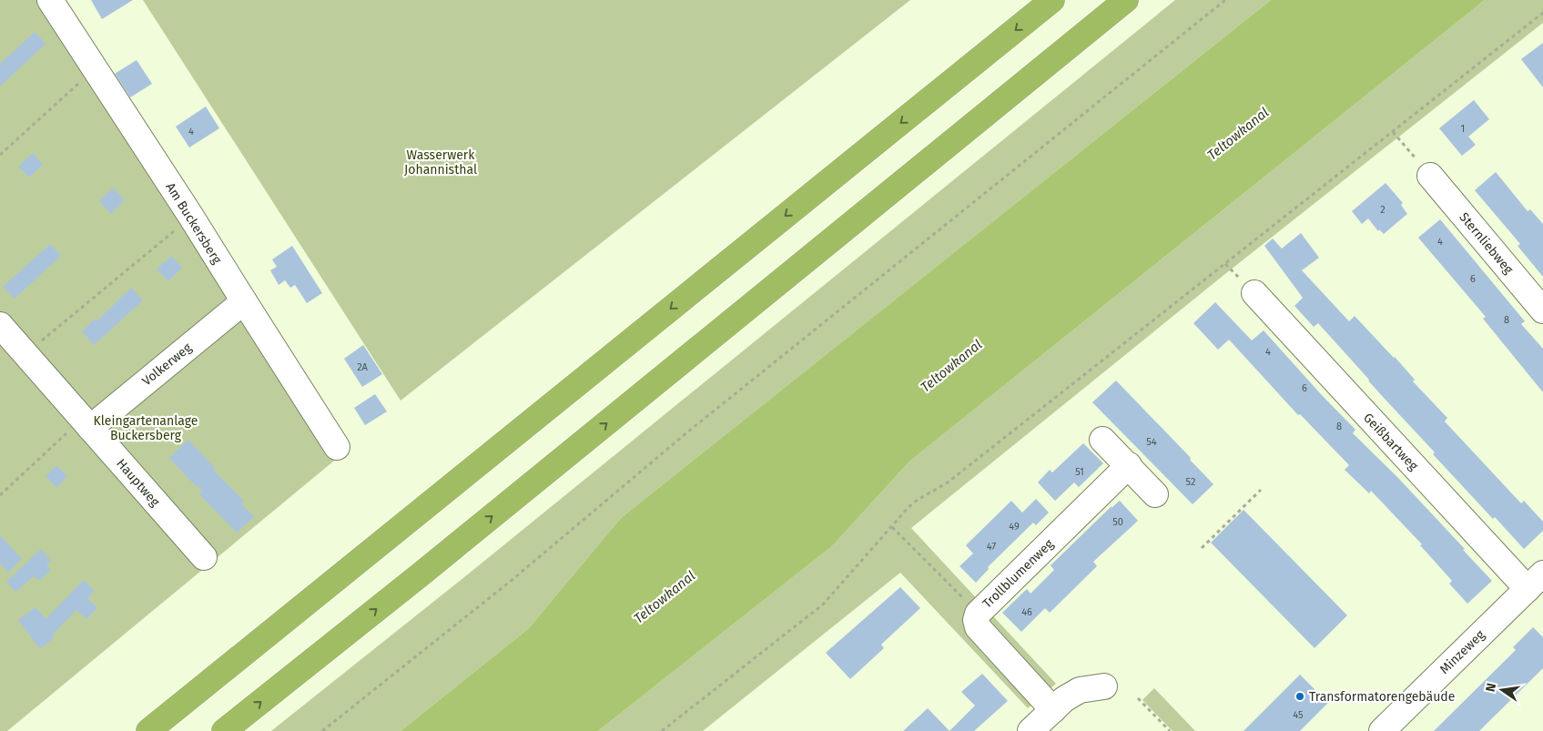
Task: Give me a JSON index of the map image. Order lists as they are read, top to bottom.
{
  "streets": {
    "street": [
      "Am Buckersberg",
      "Sternliebweg",
      "Volkerweg",
      "Geißbartweg",
      "Hauptweg",
      "Trollblumenweg",
      "Minzeweg"
    ]
  },
  "crossings": [
    ["Am Buckersberg", "Volkerweg"],
    ["Volkerweg", "Hauptweg"],
    ["Geißbartweg", "Minzeweg"]
  ],
  "water": ["Teltowkanal"],
  "parks": ["Wasserwerk Johannisthal", "Kleingartenanlage Buckersberg"],
  "places": ["Transformatorengebäude"],
  "house_numbers": [
    "1",
    "4",
    "2",
    "4",
    "6",
    "8",
    "4",
    "2A",
    "6",
    "8",
    "54",
    "51",
    "52",
    "50",
    "49",
    "47",
    "46",
    "45"
  ],
  "north": "left"
}
